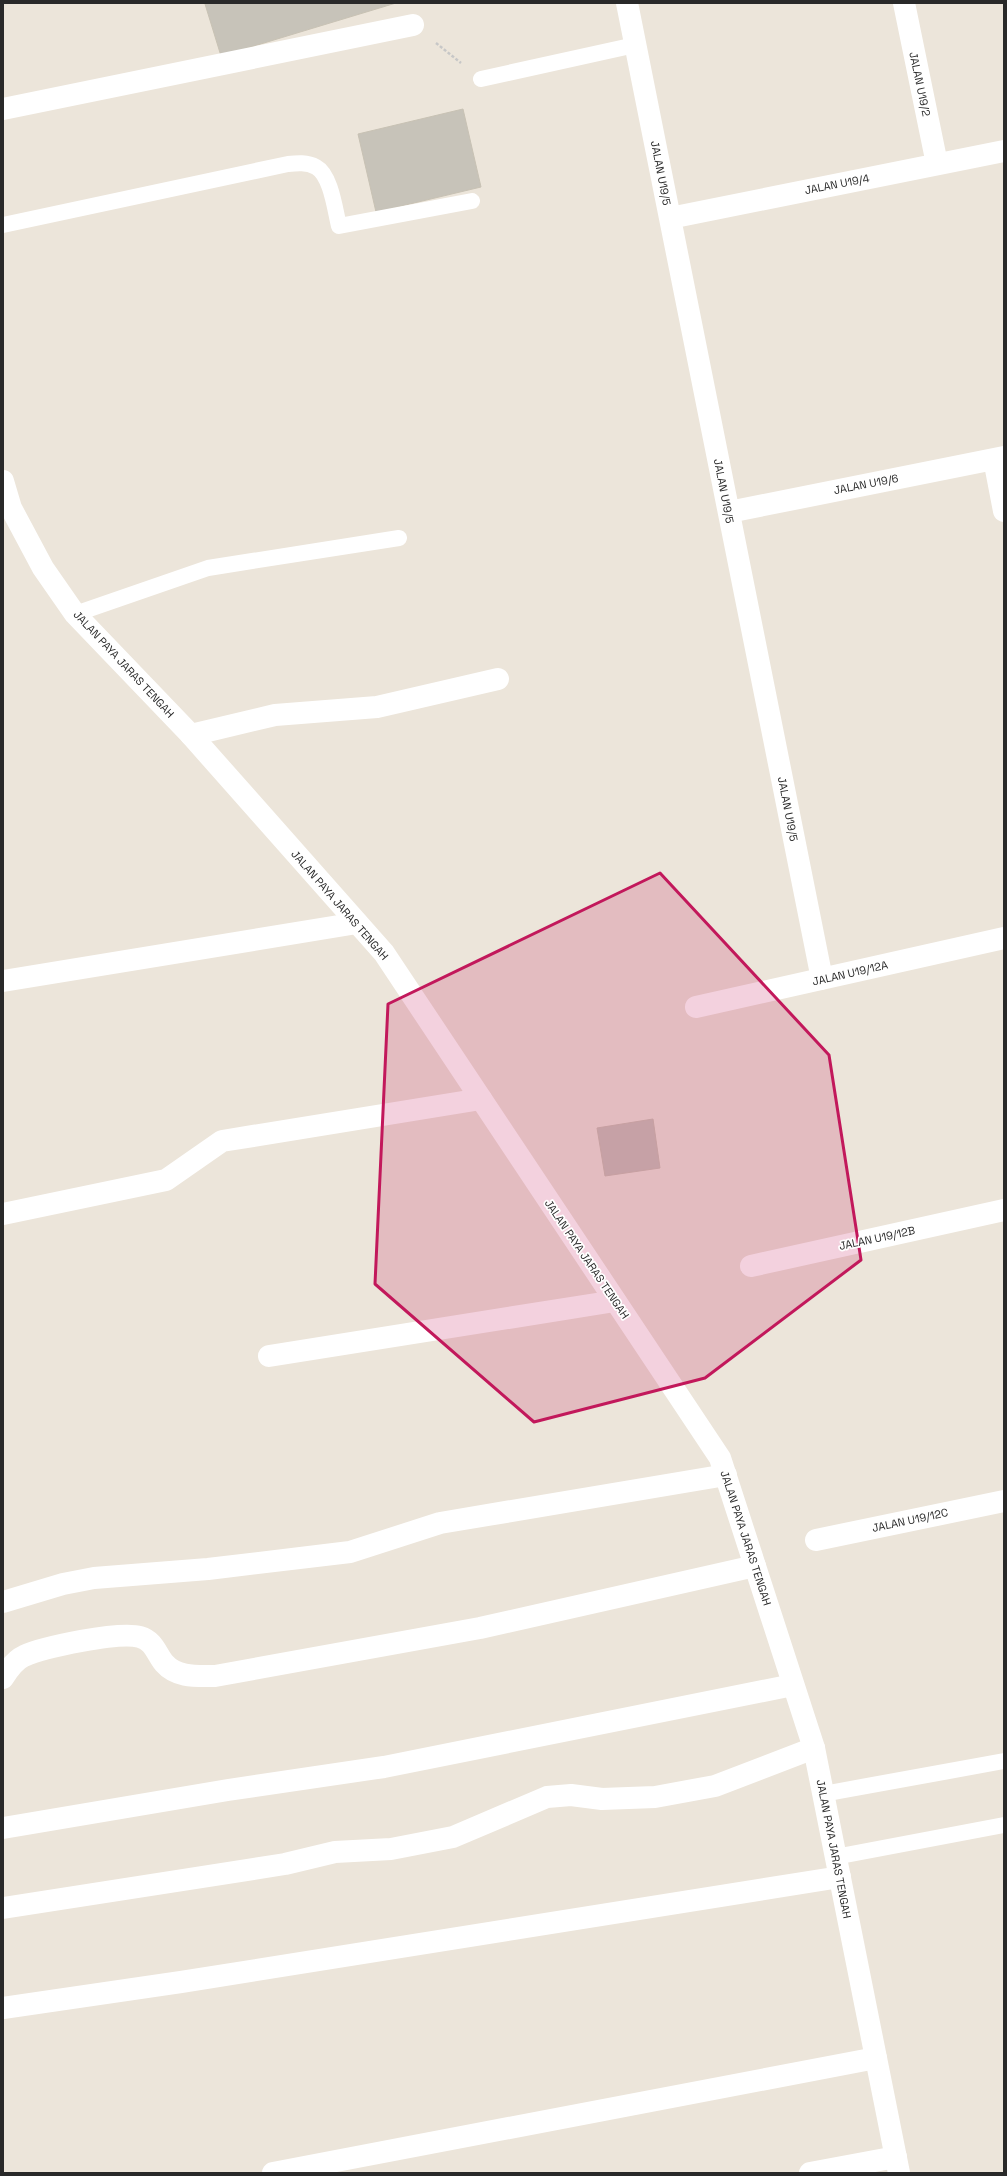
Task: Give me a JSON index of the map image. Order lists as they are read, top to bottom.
{
  "streets": {
    "street": [
      "JALAN U19/2",
      "JALAN U19/5",
      "JALAN U19/4",
      "JALAN U19/6",
      "JALAN PAYA JARAS TENGAH",
      "JALAN U19/12A",
      "JALAN U19/12B",
      "JALAN U19/12C"
    ]
  },
  "crossings": [
    ["JALAN U19/2", "JALAN U19/4"],
    ["JALAN U19/5", "JALAN U19/4"],
    ["JALAN U19/5", "JALAN U19/6"],
    ["JALAN U19/5", "JALAN U19/12A"]
  ]
}
